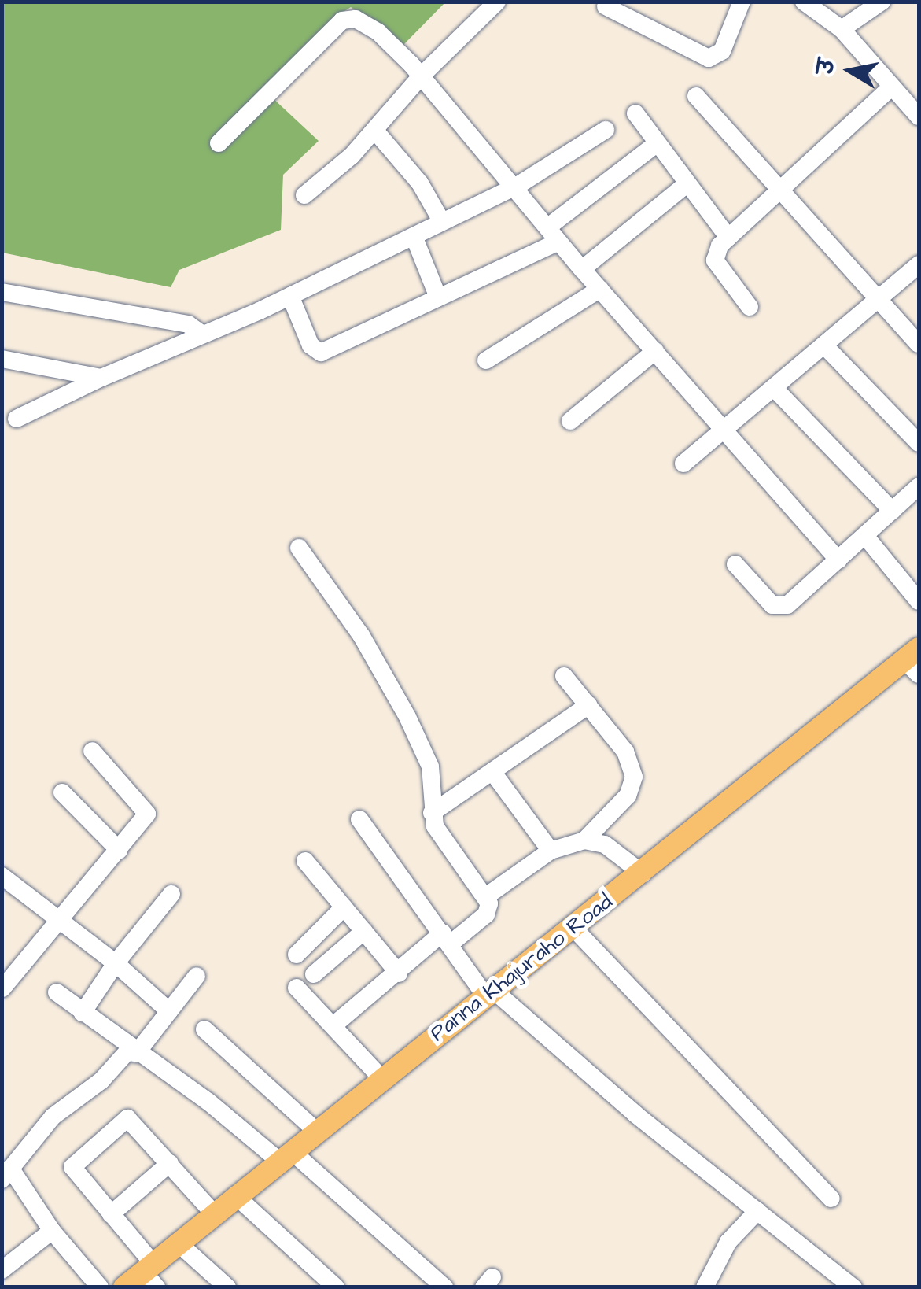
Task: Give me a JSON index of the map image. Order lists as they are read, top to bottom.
{
  "streets": {
    "main road": ["Panna Khajuraho Road"]
  },
  "north": "left"
}
